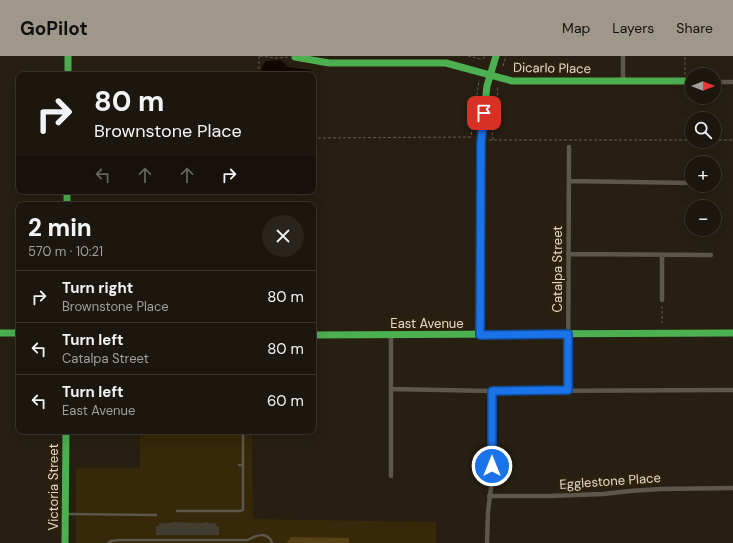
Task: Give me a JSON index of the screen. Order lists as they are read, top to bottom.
{
  "streets": {
    "street": [
      "Dicarlo Place",
      "Catalpa Street",
      "East Avenue",
      "Egglestone Place",
      "Victoria Street"
    ]
  },
  "crossings": [
    ["Catalpa Street", "East Avenue"]
  ],
  "north": "right",
  "page": {
    "header": "GoPilot",
    "nav": ["Map", "Layers", "Share"],
    "map_buttons": ["+", "−"],
    "turn": ["80 m", "Brownstone Place"],
    "heading": ["2 min", "570 m · 10:21"],
    "list": [
      {
        "name": "Turn right",
        "note": "Brownstone Place",
        "value": "80 m"
      },
      {
        "name": "Turn left",
        "note": "Catalpa Street",
        "value": "80 m"
      },
      {
        "name": "Turn left",
        "note": "East Avenue",
        "value": "60 m"
      }
    ]
  }
}
